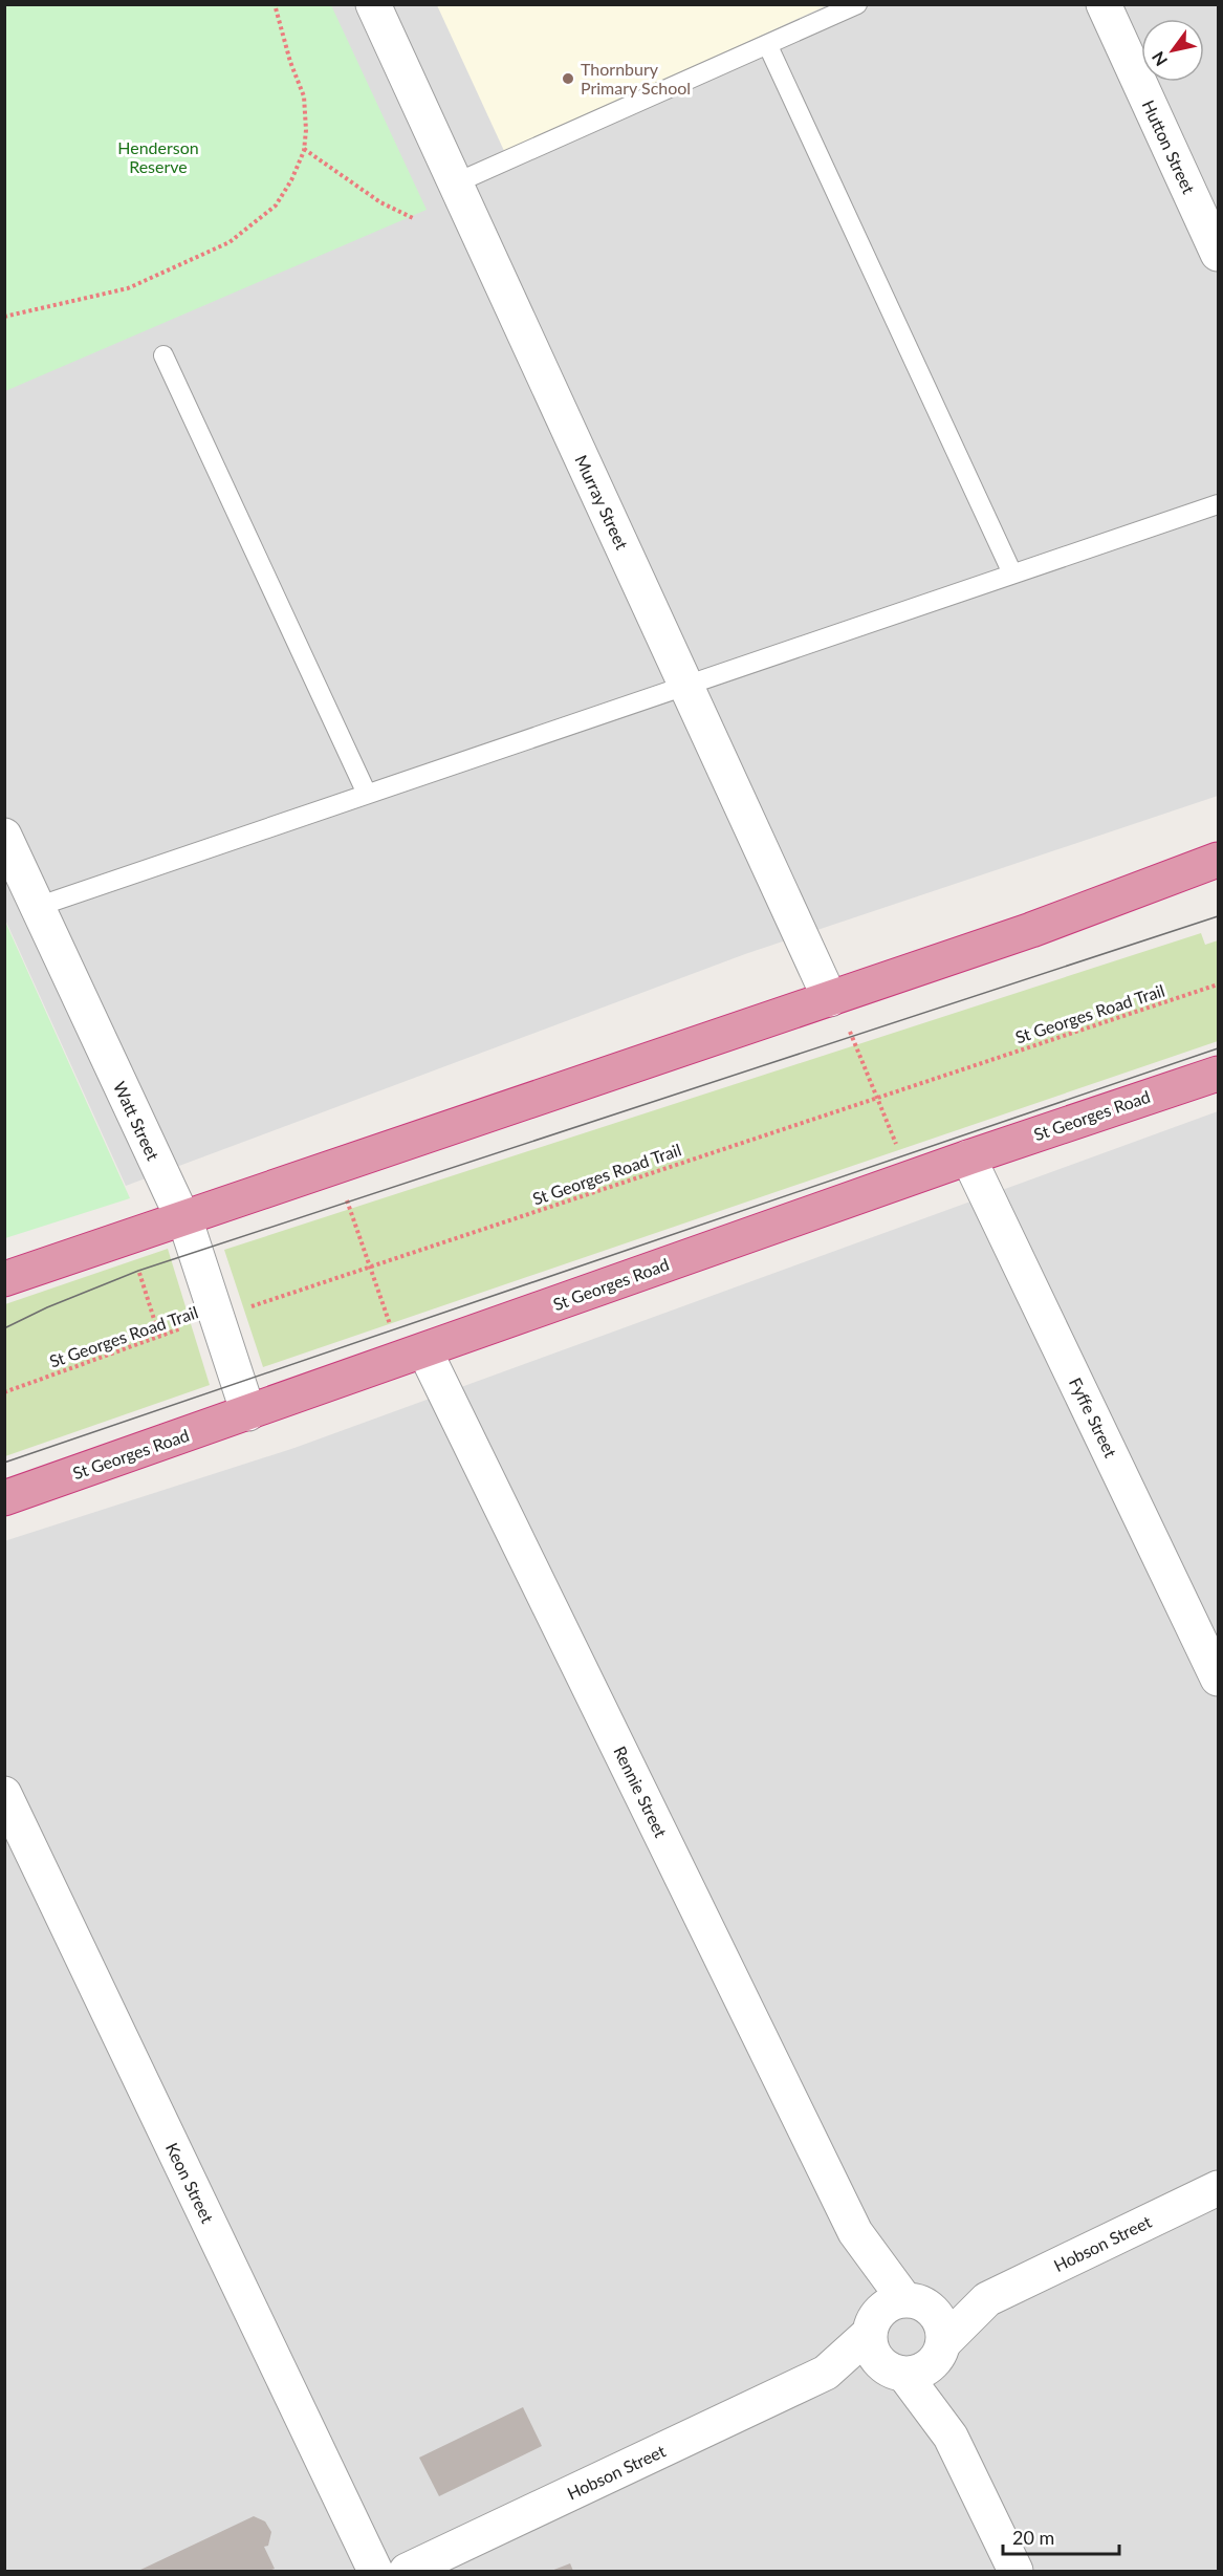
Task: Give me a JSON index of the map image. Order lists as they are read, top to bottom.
{
  "streets": {
    "highway": ["St Georges Road"],
    "street": [
      "Hutton Street",
      "Murray Street",
      "Watt Street",
      "Fyffe Street",
      "Rennie Street",
      "Keon Street",
      "Hobson Street"
    ],
    "path": ["St Georges Road Trail"]
  },
  "crossings": [
    ["St Georges Road Trail", "Watt Street"],
    ["St Georges Road", "Watt Street"],
    ["St Georges Road", "Fyffe Street"],
    ["St Georges Road", "Rennie Street"],
    ["Rennie Street", "Hobson Street"]
  ],
  "parks": ["Henderson Reserve"],
  "places": ["Thornbury Primary School"],
  "scale_bar": "20 m",
  "north": "bottom left"
}
